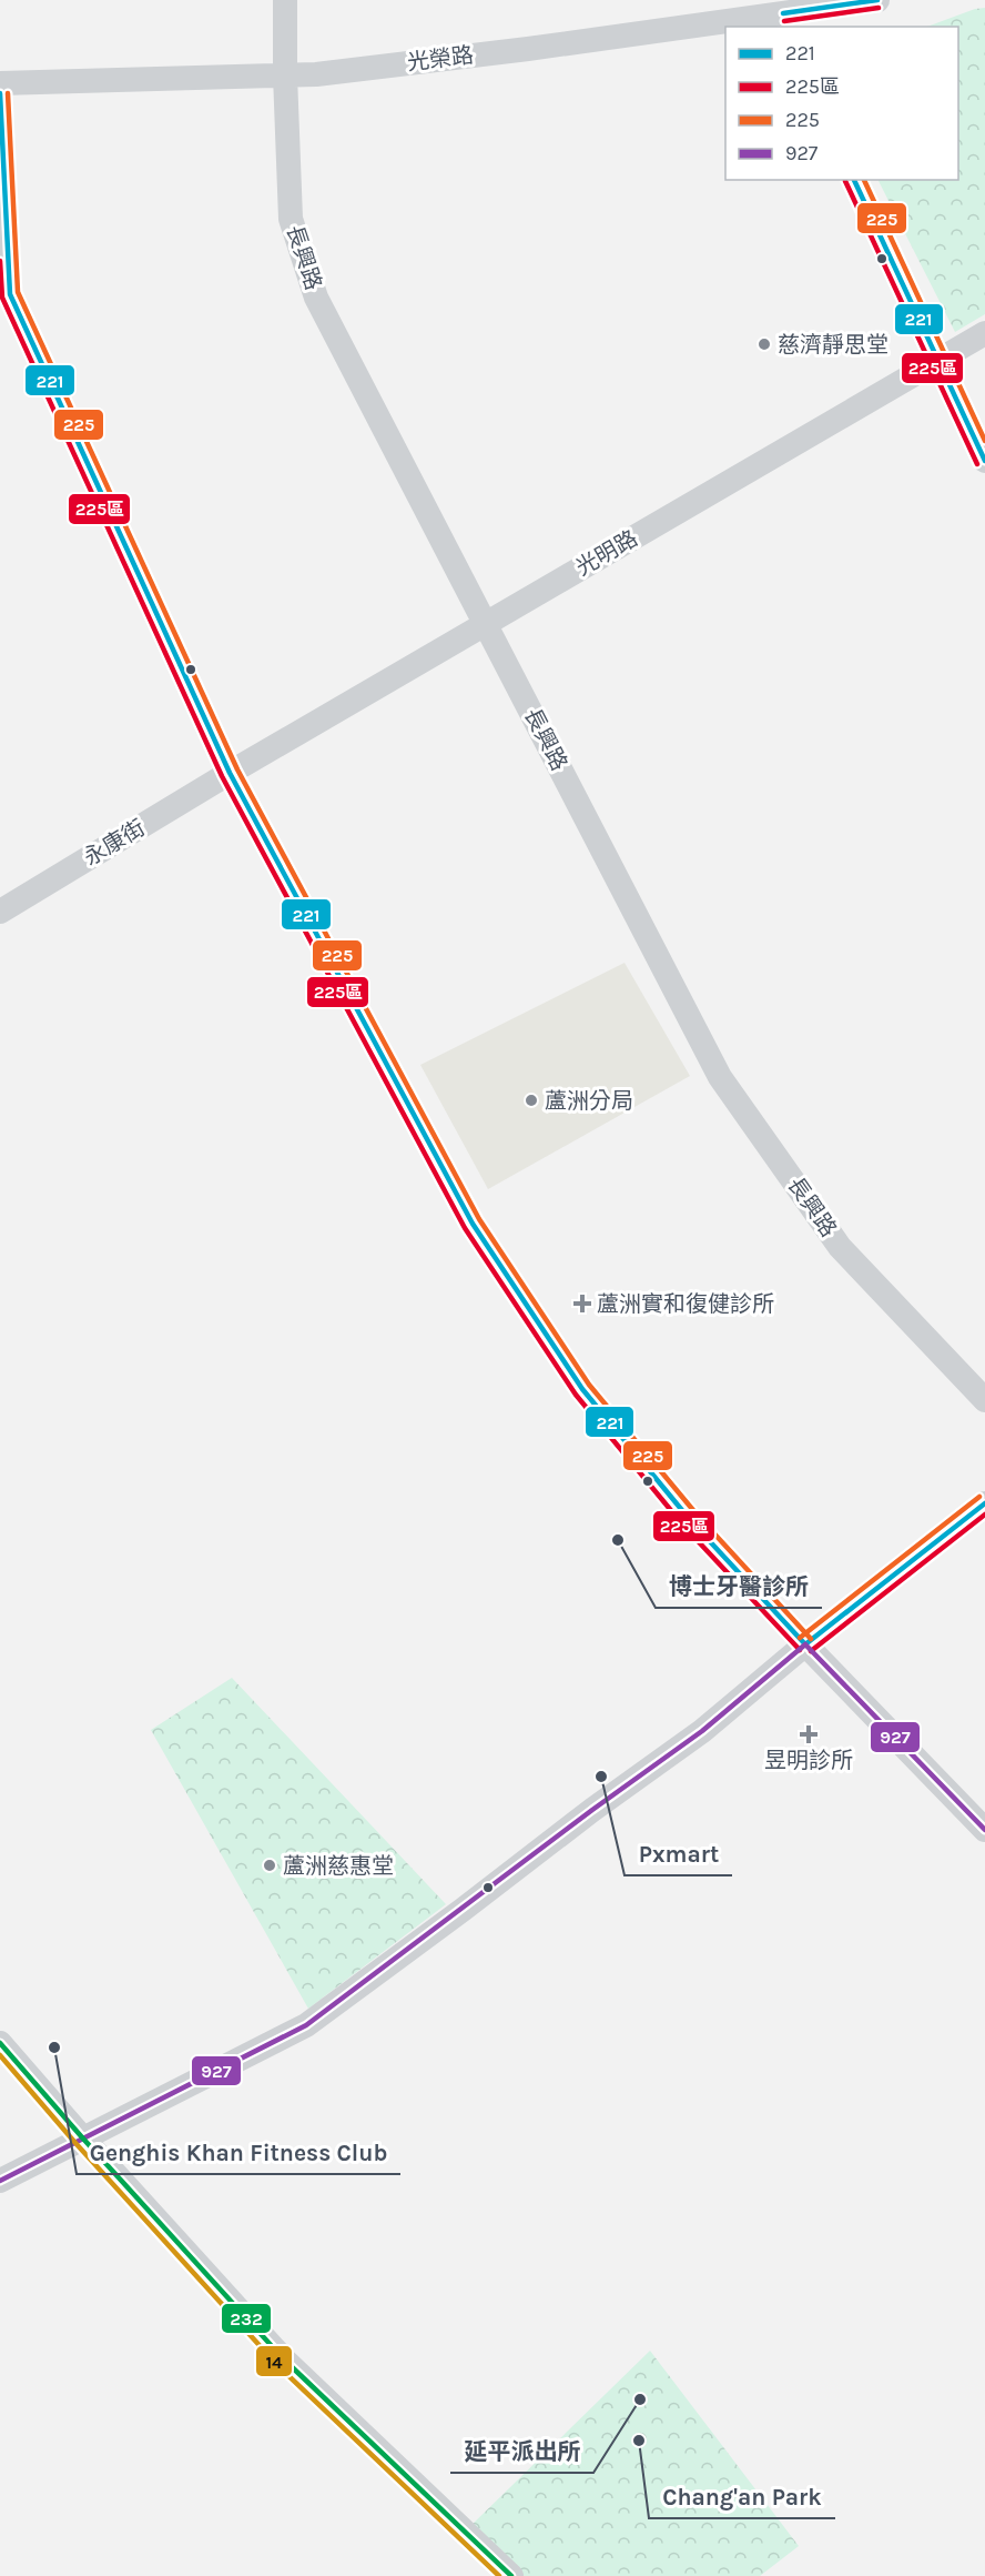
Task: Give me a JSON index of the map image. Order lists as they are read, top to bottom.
{
  "streets": {
    "street": [
      "光榮路",
      "長興路",
      "光明路",
      "永康街"
    ]
  },
  "crossings": [
    ["光榮路", "長興路"],
    ["長興路", "光明路"],
    ["光明路", "永康街"]
  ],
  "places": {
    "other": [
      "慈濟靜思堂",
      "蘆洲分局",
      "博士牙醫診所",
      "Pxmart",
      "蘆洲慈惠堂",
      "Genghis Khan Fitness Club",
      "延平派出所",
      "Chang'an Park"
    ],
    "health": ["蘆洲實和復健診所", "昱明診所"]
  },
  "lines": [
    "transit line 221",
    "transit line 225區",
    "transit line 225",
    "transit line 927",
    "transit line 232",
    "transit line 14"
  ],
  "legend": [
    "221",
    "225區",
    "225",
    "927"
  ]
}
